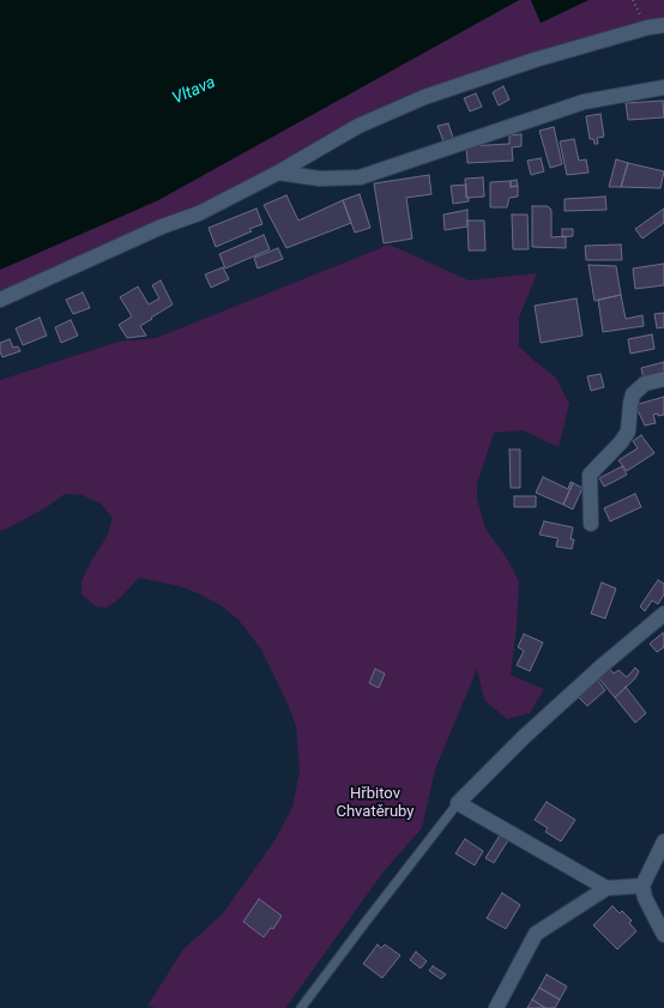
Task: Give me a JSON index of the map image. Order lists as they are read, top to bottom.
{
  "water": ["Vltava"],
  "parks": ["Hřbitov Chvatěruby"]
}
